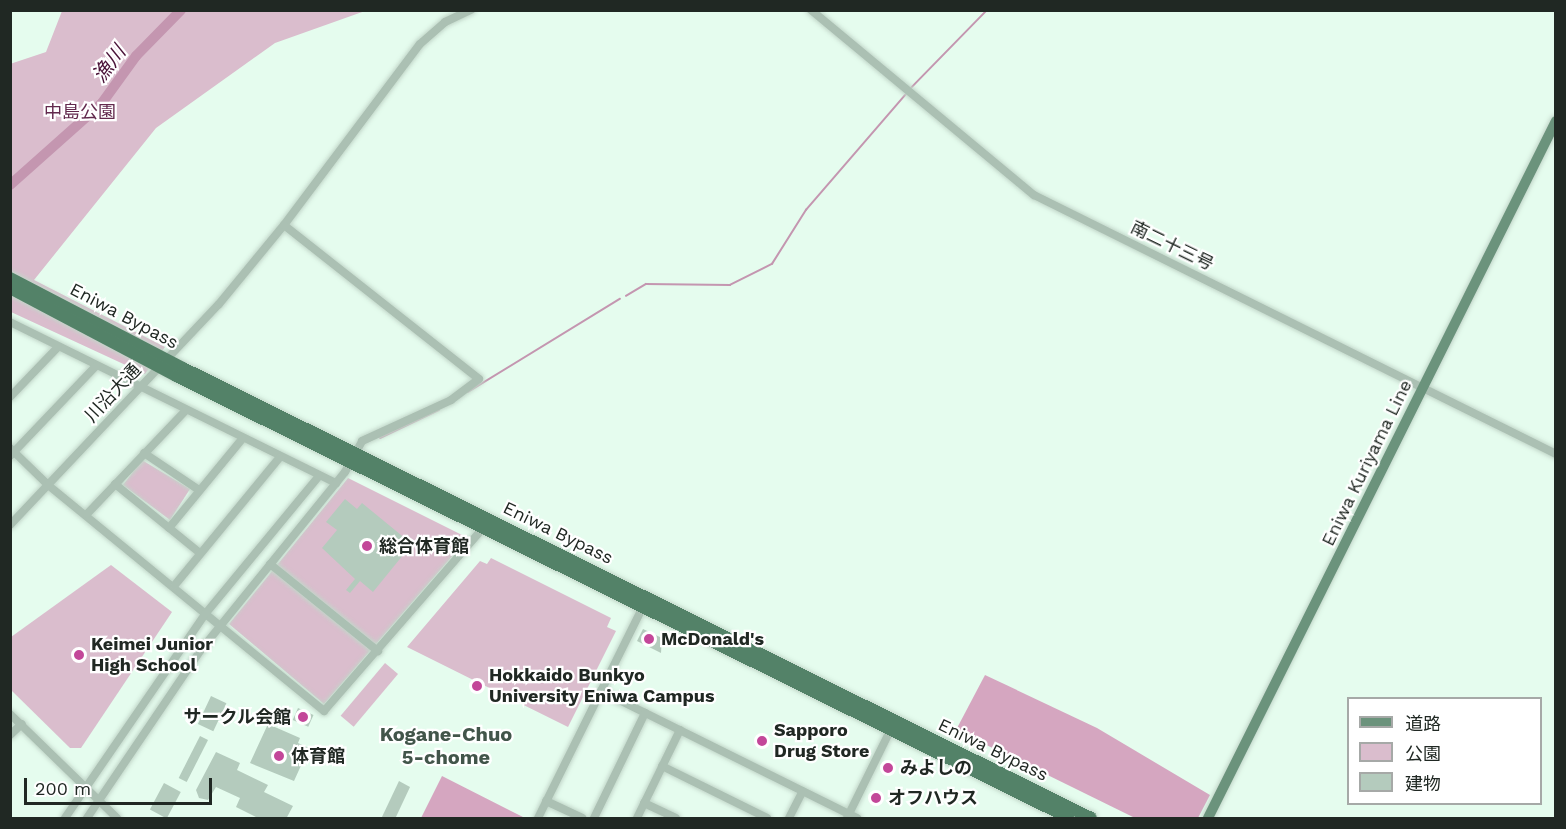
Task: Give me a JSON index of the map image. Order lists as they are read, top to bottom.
{
  "streets": {
    "highway": ["Eniwa Bypass"],
    "main road": ["Eniwa Kuriyama Line"],
    "street": ["南二十三号", "川沿大通"]
  },
  "crossings": [
    ["南二十三号", "Eniwa Kuriyama Line"],
    ["Eniwa Bypass", "川沿大通"]
  ],
  "districts": ["Kogane-Chuo 5-chome"],
  "water": ["漁川"],
  "parks": ["中島公園"],
  "places": [
    "総合体育館",
    "McDonald's",
    "Keimei Junior High School",
    "Hokkaido Bunkyo University Eniwa Campus",
    "サークル会館",
    "Sapporo Drug Store",
    "体育館",
    "みよしの",
    "オフハウス"
  ],
  "legend": ["道路", "公園", "建物"],
  "scale_bar": "200 m"
}
